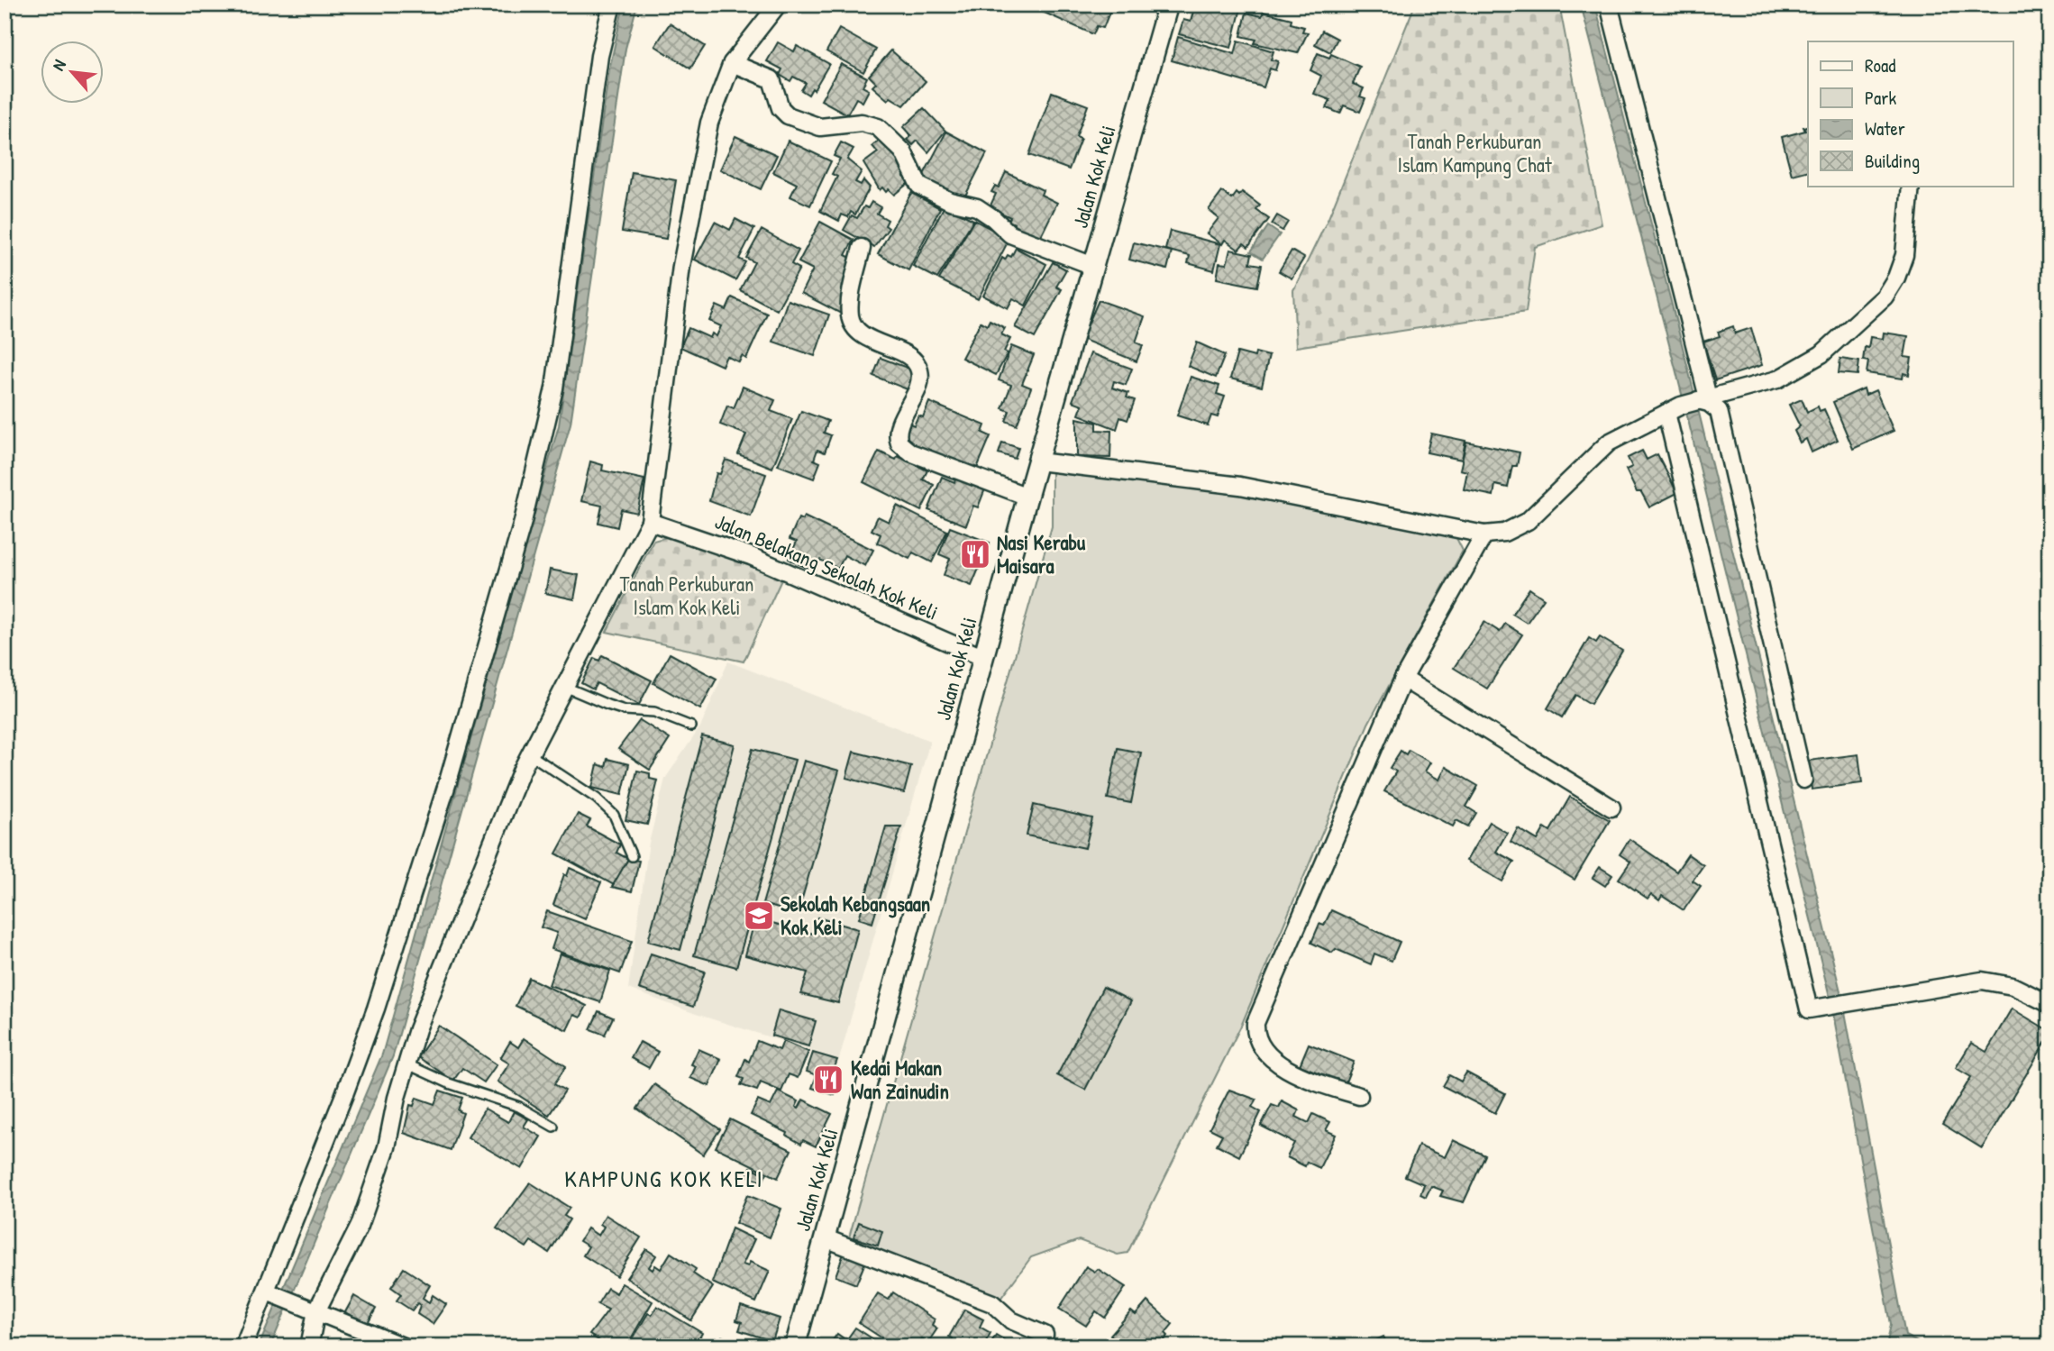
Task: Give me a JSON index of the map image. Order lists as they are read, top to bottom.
{
  "streets": {
    "street": ["Jalan Kok Keli", "Jalan Belakang Sekolah Kok Keli"]
  },
  "crossings": [
    ["Jalan Kok Keli", "Jalan Belakang Sekolah Kok Keli"]
  ],
  "districts": ["KAMPUNG KOK KELI"],
  "parks": ["Tanah Perkuburan Islam Kampung Chat", "Tanah Perkuburan Islam Kok Keli"],
  "places": {
    "restaurant": ["Nasi Kerabu Maisara", "Kedai Makan Wan Zainudin"],
    "school or university": ["Sekolah Kebangsaan Kok Keli"]
  },
  "legend": [
    "Road",
    "Park",
    "Water",
    "Building"
  ],
  "north": "top left"
}
